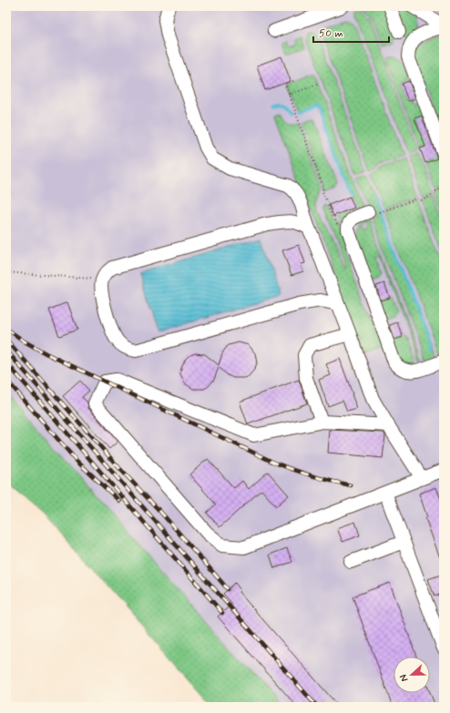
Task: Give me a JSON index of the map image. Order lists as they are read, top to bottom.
{
  "scale_bar": "50 m",
  "north": "left"
}
